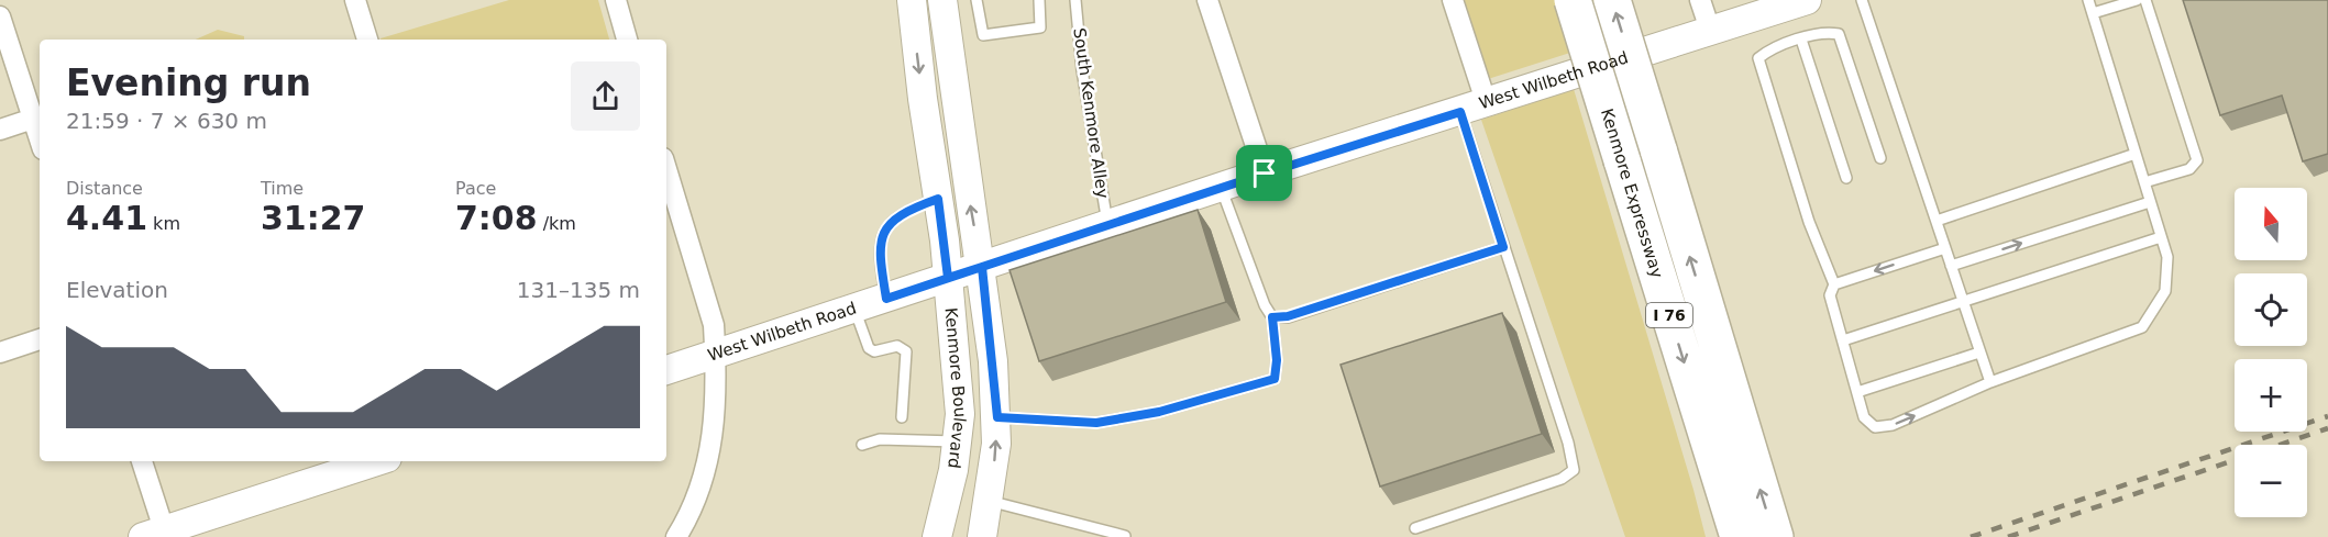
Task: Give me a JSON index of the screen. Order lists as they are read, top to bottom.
{
  "streets": {
    "highway": ["Kenmore Expressway", "I 76"],
    "main road": ["West Wilbeth Road", "Kenmore Boulevard"],
    "lane": ["South Kenmore Alley"]
  },
  "crossings": [
    ["West Wilbeth Road", "South Kenmore Alley"],
    ["West Wilbeth Road", "Kenmore Boulevard"]
  ],
  "north": "top",
  "page": {
    "heading": ["Evening run", "21:59 · 7 × 630 m"],
    "stats": [
      ["Distance", "4.41 km"],
      ["Time", "31:27"],
      ["Pace", "7:08 /km"]
    ],
    "map_buttons": ["+", "−"],
    "chart": ["Elevation", "131–135 m"]
  }
}
